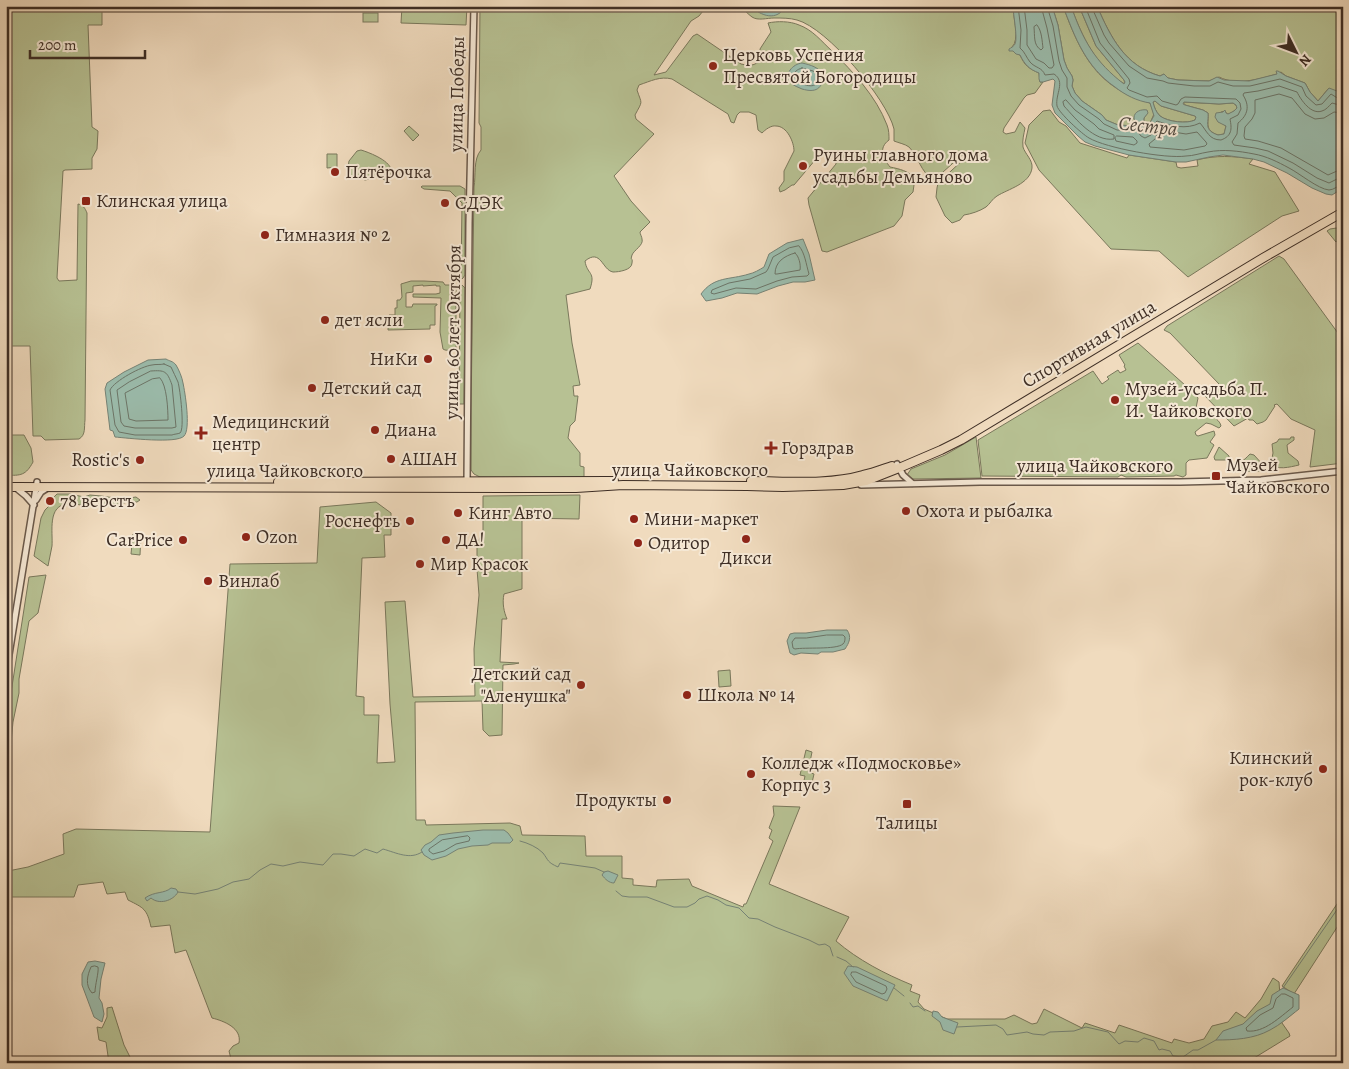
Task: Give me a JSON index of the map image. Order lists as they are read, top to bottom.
{
  "streets": {
    "highway": ["Спортивная улица", "улица Чайковского"],
    "street": ["улица Победы", "улица 60 лет Октября"]
  },
  "crossings": [
    ["улица Победы", "улица 60 лет Октября"],
    ["улица 60 лет Октября", "улица Чайковского"],
    ["Спортивная улица", "улица Чайковского"]
  ],
  "water": ["Сестра"],
  "places": {
    "other": [
      "Церковь Успения Пресвятой Богородицы",
      "Руины главного дома усадьбы Демьяново",
      "Пятёрочка",
      "СДЭК",
      "Гимназия № 2",
      "дет ясли",
      "НиКи",
      "Детский сад",
      "Музей-усадьба П. И. Чайковского",
      "Диана",
      "AШАН",
      "Rostic's",
      "78 верстъ",
      "Охота и рыбалка",
      "Кинг Авто",
      "Мини-маркет",
      "Роснефть",
      "Ozon",
      "Дикси",
      "CarPrice",
      "ДА!",
      "Одитор",
      "Мир Красок",
      "Винлаб",
      "Детский сад \"Аленушка\"",
      "Школа № 14",
      "Клинский рок-клуб",
      "Колледж «Подмосковье» Корпус 3",
      "Продукты"
    ],
    "transit": ["Клинская улица", "Музей Чайковского", "Талицы"],
    "health": ["Медицинский центр", "Горздрав"]
  },
  "scale_bar": "200 m",
  "north": "bottom right"
}
